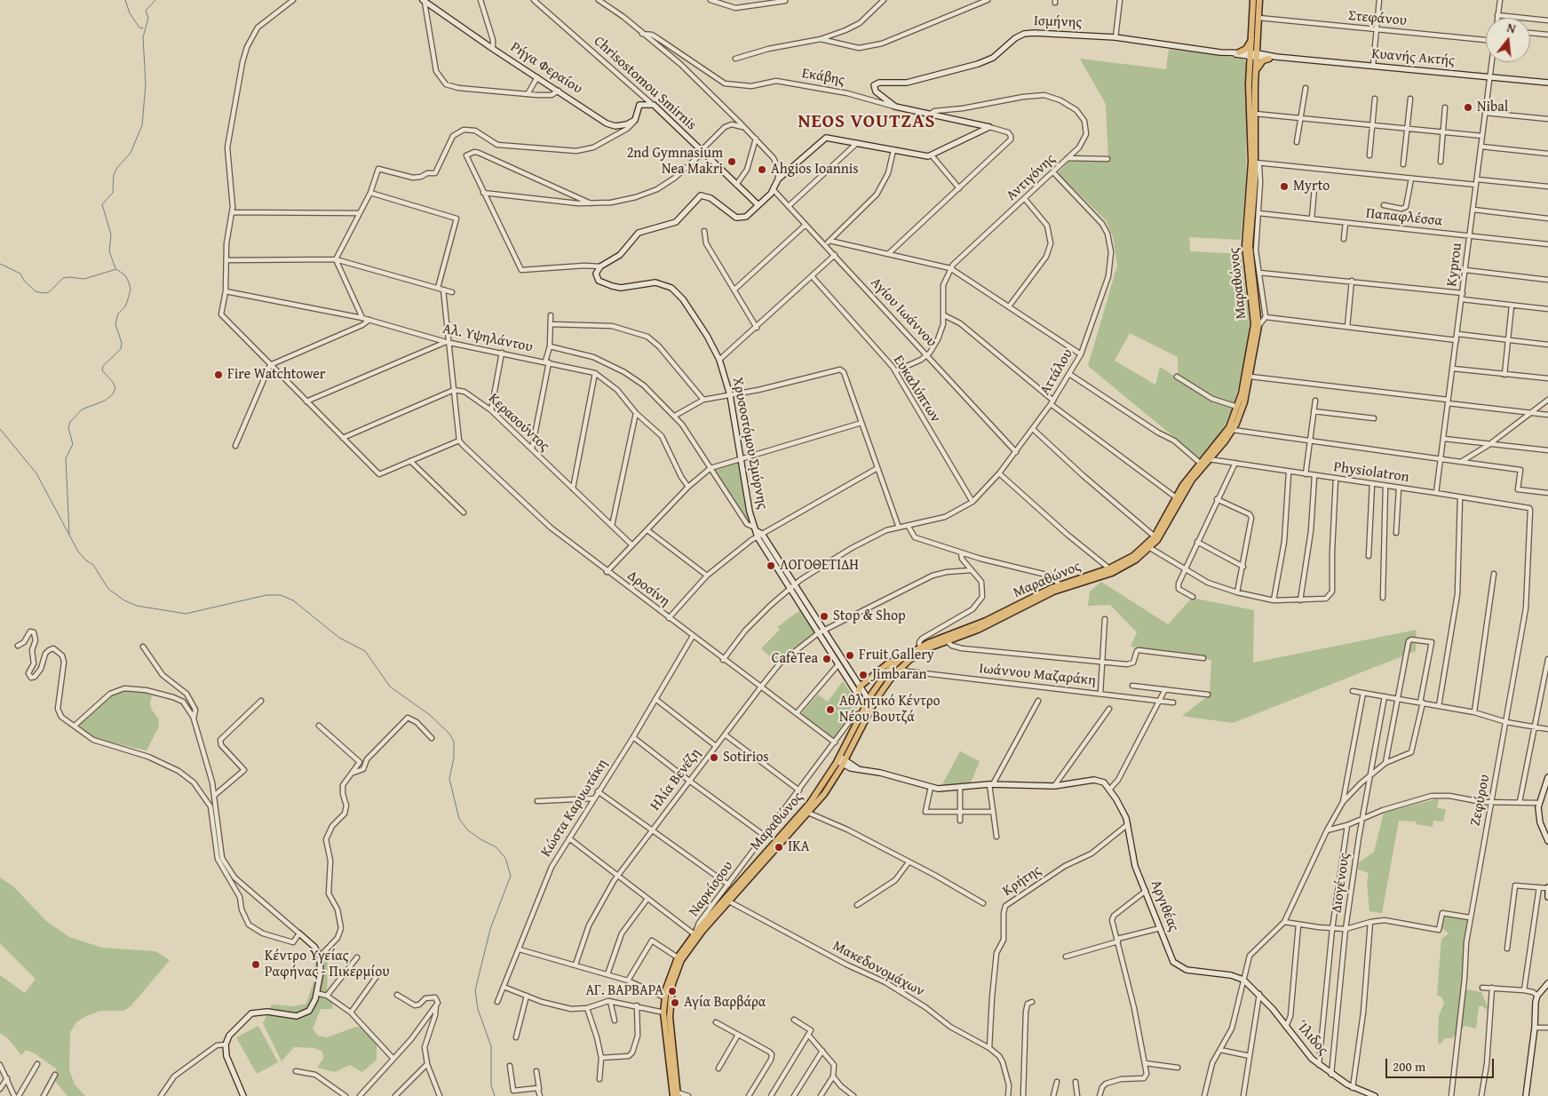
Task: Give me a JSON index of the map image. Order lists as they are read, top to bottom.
{
  "streets": {
    "main road": ["Μαραθώνος"],
    "street": [
      "Στεφάνου",
      "Ισμήνης",
      "Κυανής Ακτής",
      "Ρήγα Φεραίου",
      "Εκάβης",
      "Chrisostomou Smirnis",
      "Αντιγόνης",
      "Παπαφλέσσα",
      "Kyprou",
      "Αγίου Ιωάννου",
      "Αλ. Υψηλάντου",
      "Αττάλου",
      "Ευκαλύπτων",
      "Κερασούντος",
      "Χρυσοστόμου Σμύρνης",
      "Physiolatron",
      "Δροσίνη",
      "Ιωάννου Μαζαράκη",
      "Ηλία Βενέζη",
      "Ζεφύρου",
      "Κώστα Καρυωτάκη",
      "Κρήτης",
      "Διογένους",
      "Ναρκίσσου",
      "Αργιθέας",
      "Μακεδονομάχων",
      "Ίλιδος"
    ]
  },
  "crossings": [
    ["Στεφάνου", "Μαραθώνος"],
    ["Ισμήνης", "Εκάβης"],
    ["Κυανής Ακτής", "Kyprou"],
    ["Κυανής Ακτής", "Μαραθώνος"],
    ["Εκάβης", "Αντιγόνης"],
    ["Αντιγόνης", "Αγίου Ιωάννου"],
    ["Αντιγόνης", "Αττάλου"],
    ["Αντιγόνης", "Ευκαλύπτων"],
    ["Παπαφλέσσα", "Kyprou"],
    ["Kyprou", "Physiolatron"],
    ["Μαραθώνος", "Χρυσοστόμου Σμύρνης"],
    ["Μαραθώνος", "Physiolatron"],
    ["Μαραθώνος", "Ιωάννου Μαζαράκη"],
    ["Μαραθώνος", "Ναρκίσσου"],
    ["Μαραθώνος", "Μακεδονομάχων"],
    ["Αγίου Ιωάννου", "Αττάλου"],
    ["Αττάλου", "Ευκαλύπτων"],
    ["Αττάλου", "Χρυσοστόμου Σμύρνης"],
    ["Αττάλου", "Δροσίνη"],
    ["Χρυσοστόμου Σμύρνης", "Ηλία Βενέζη"],
    ["Physiolatron", "Ζεφύρου"],
    ["Δροσίνη", "Ηλία Βενέζη"],
    ["Δροσίνη", "Κώστα Καρυωτάκη"],
    ["Δροσίνη", "Ναρκίσσου"],
    ["Κρήτης", "Αργιθέας"],
    ["Κρήτης", "Μακεδονομάχων"],
    ["Διογένους", "Ίλιδος"],
    ["Αργιθέας", "Ίλιδος"]
  ],
  "districts": ["NEOS VOUTZAS"],
  "places": [
    "Nibal",
    "2nd Gymnasium Nea Makri",
    "Ahgios Ioannis",
    "Myrto",
    "Fire Watchtower",
    "ΛΟΓΟΘΕΤΙΔΗ",
    "Stop & Shop",
    "Fruit Gallery",
    "CafèTea",
    "Jimbaran",
    "Αθλητικό Κέντρο Νέου Βουτζά",
    "Sotirios",
    "ΙΚΑ",
    "Κέντρο Υγείας Ραφήνας - Πικερμίου",
    "ΑΓ. ΒΑΡΒΑΡΑ",
    "Αγία Βαρβάρα"
  ],
  "scale_bar": "200 m",
  "north": "top"
}
